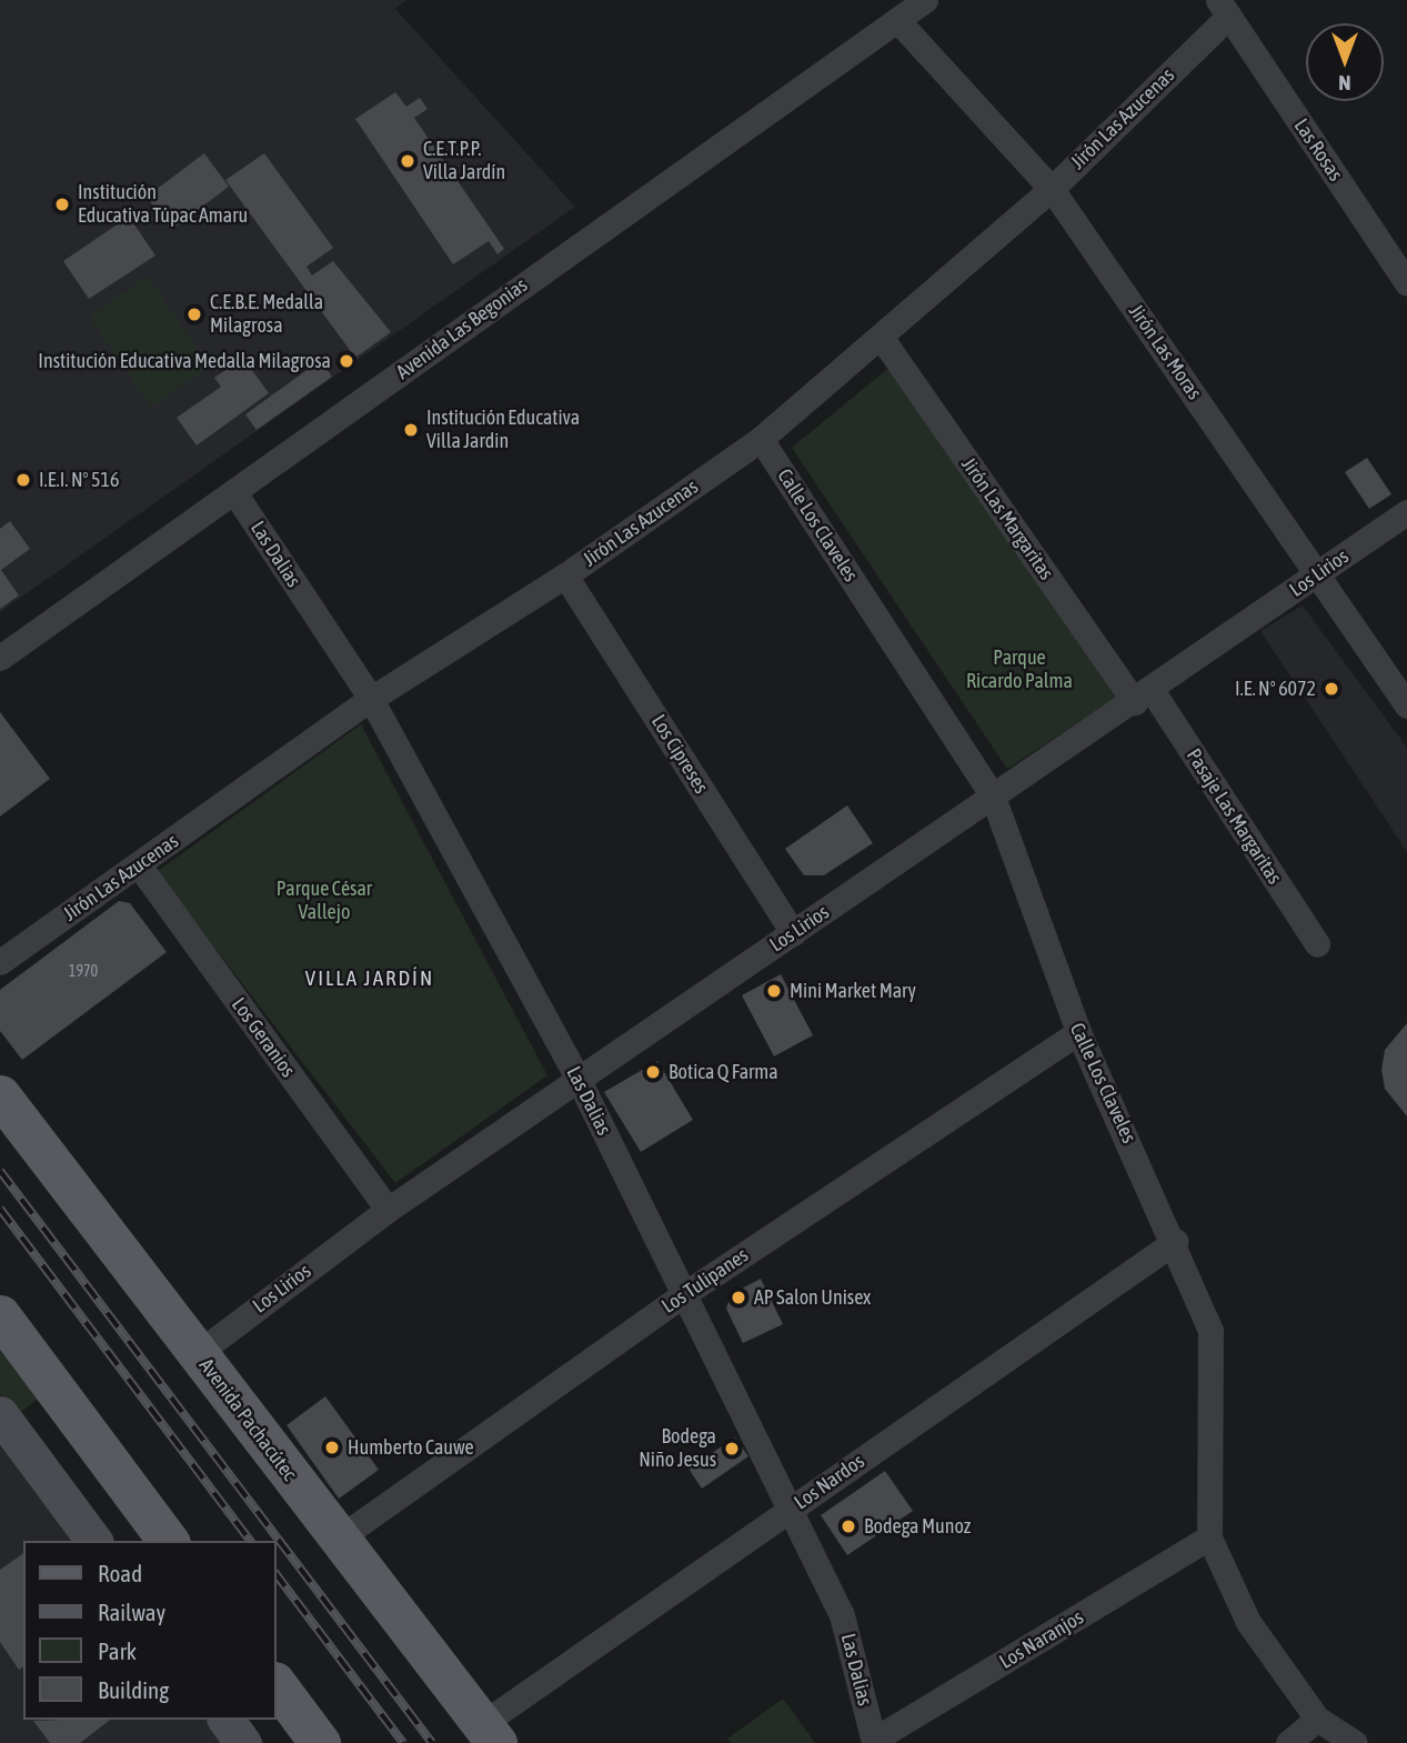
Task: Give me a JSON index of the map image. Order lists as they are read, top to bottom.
{
  "streets": {
    "main road": ["Avenida Pachacútec"],
    "street": [
      "Jirón Las Azucenas",
      "Las Rosas",
      "Avenida Las Begonias",
      "Jirón Las Moras",
      "Jirón Las Margaritas",
      "Calle Los Claveles",
      "Las Dalias",
      "Los Lirios",
      "Los Cipreses",
      "Pasaje Las Margaritas",
      "Los Geranios",
      "Los Tulipanes",
      "Los Nardos",
      "Los Naranjos"
    ]
  },
  "crossings": [
    ["Jirón Las Azucenas", "Las Rosas"],
    ["Jirón Las Azucenas", "Jirón Las Moras"],
    ["Jirón Las Azucenas", "Jirón Las Margaritas"],
    ["Jirón Las Azucenas", "Calle Los Claveles"],
    ["Jirón Las Azucenas", "Las Dalias"],
    ["Jirón Las Azucenas", "Los Cipreses"],
    ["Jirón Las Azucenas", "Los Geranios"],
    ["Avenida Las Begonias", "Jirón Las Moras"],
    ["Avenida Las Begonias", "Las Dalias"],
    ["Jirón Las Moras", "Los Lirios"],
    ["Jirón Las Margaritas", "Los Lirios"],
    ["Jirón Las Margaritas", "Pasaje Las Margaritas"],
    ["Calle Los Claveles", "Los Lirios"],
    ["Calle Los Claveles", "Los Tulipanes"],
    ["Calle Los Claveles", "Los Nardos"],
    ["Calle Los Claveles", "Los Naranjos"],
    ["Las Dalias", "Los Lirios"],
    ["Las Dalias", "Los Tulipanes"],
    ["Las Dalias", "Los Nardos"],
    ["Las Dalias", "Los Naranjos"],
    ["Los Lirios", "Los Cipreses"],
    ["Los Lirios", "Pasaje Las Margaritas"],
    ["Los Lirios", "Los Geranios"],
    ["Los Lirios", "Avenida Pachacútec"],
    ["Los Tulipanes", "Avenida Pachacútec"],
    ["Avenida Pachacútec", "Los Nardos"]
  ],
  "districts": ["VILLA JARDÍN"],
  "parks": ["Parque Ricardo Palma", "Parque César Vallejo"],
  "places": [
    "C.E.T.P.P. Villa Jardín",
    "Institución Educativa Túpac Amaru",
    "C.E.B.E. Medalla Milagrosa",
    "Institución Educativa Medalla Milagrosa",
    "Institución Educativa Villa Jardin",
    "I.E.I. N° 516",
    "I.E. N° 6072",
    "Mini Market Mary",
    "Botica Q Farma",
    "AP Salon Unisex",
    "Humberto Cauwe",
    "Bodega Niño Jesus",
    "Bodega Munoz"
  ],
  "house_numbers": ["1970"],
  "legend": [
    "Road",
    "Railway",
    "Park",
    "Building"
  ],
  "north": "bottom"
}
